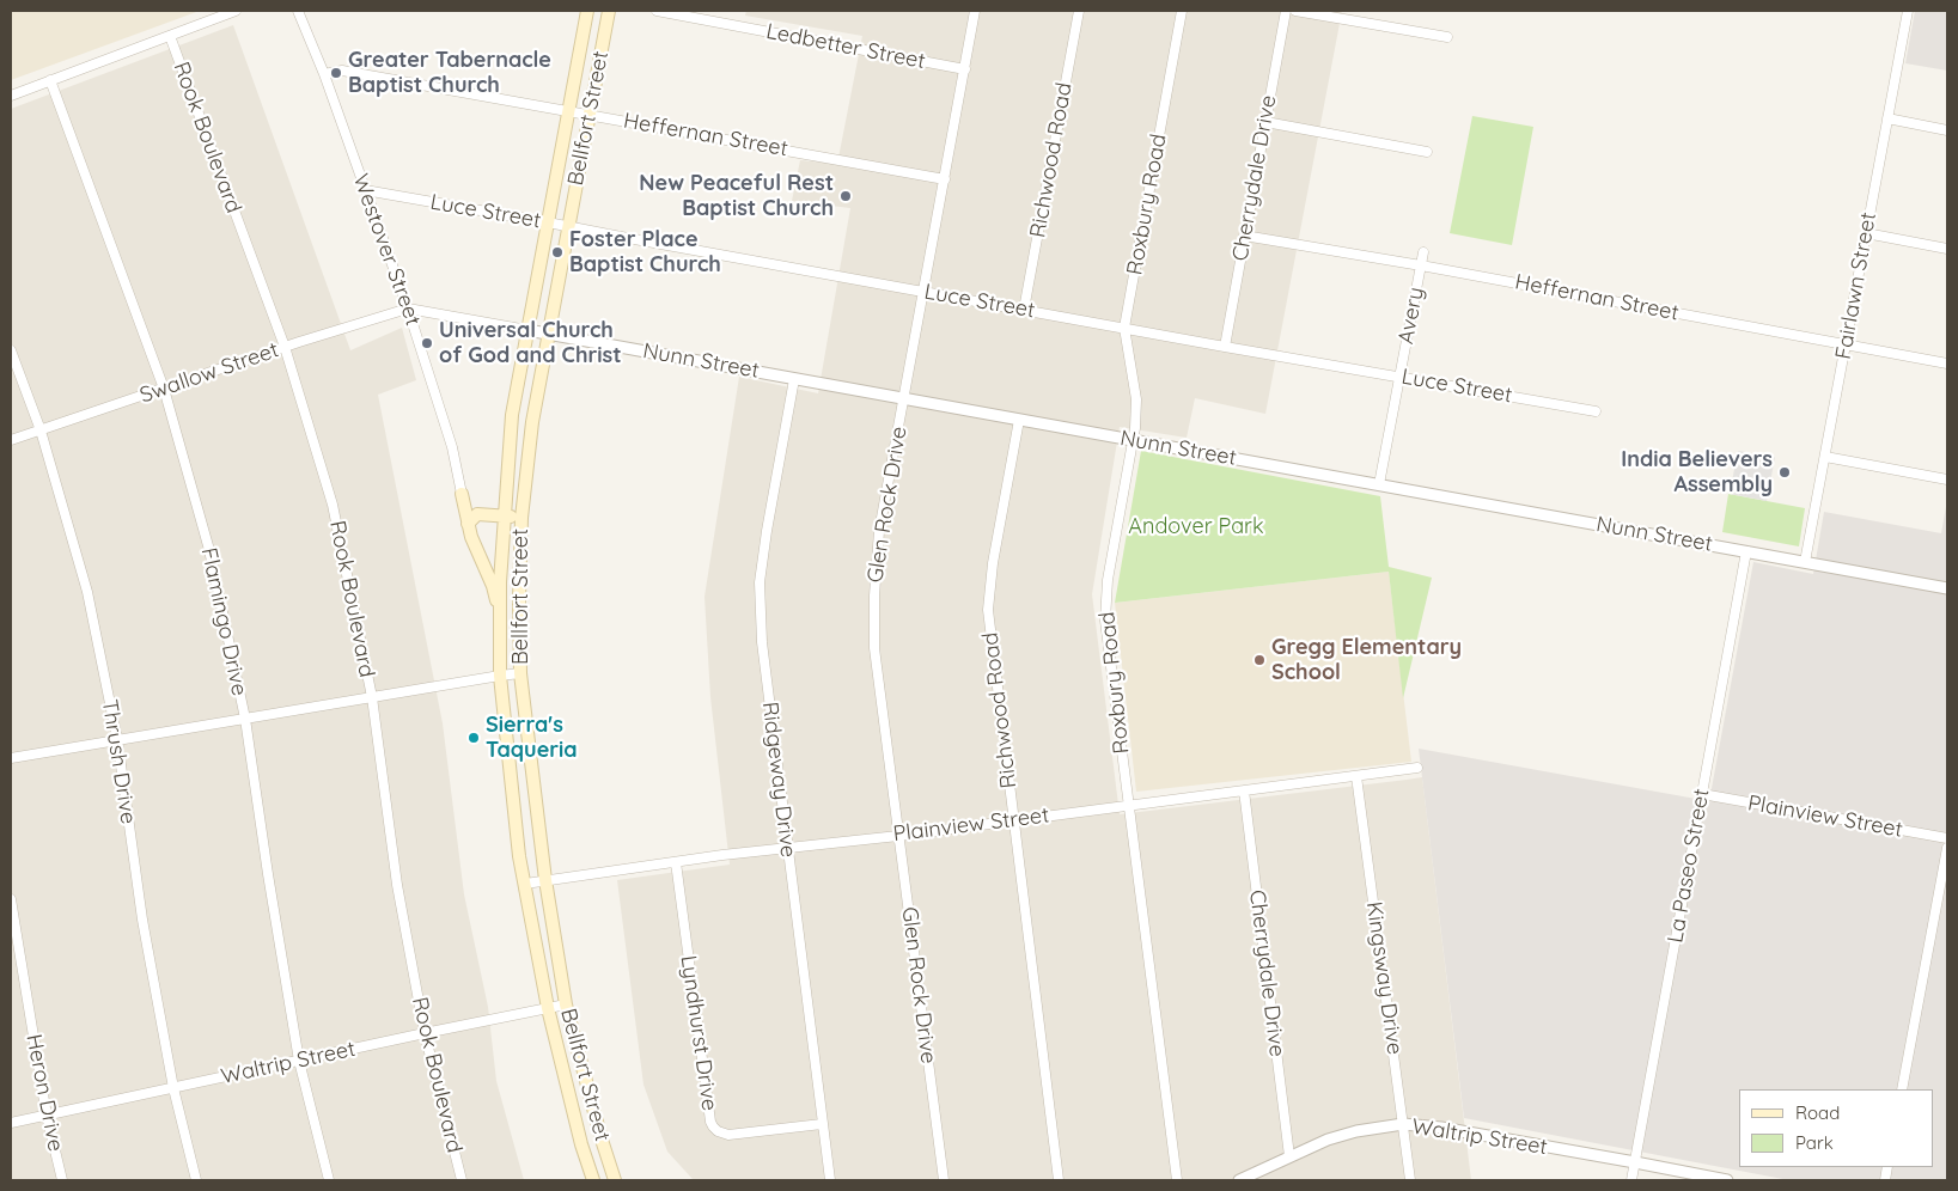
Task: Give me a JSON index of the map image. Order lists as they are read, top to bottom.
{
  "streets": {
    "main road": ["Bellfort Street"],
    "street": [
      "Ledbetter Street",
      "Heffernan Street",
      "Rook Boulevard",
      "Richwood Road",
      "Cherrydale Drive",
      "Roxbury Road",
      "Luce Street",
      "Westover Street",
      "Fairlawn Street",
      "Avery",
      "Nunn Street",
      "Swallow Street",
      "Glen Rock Drive",
      "Flamingo Drive",
      "Thrush Drive",
      "Ridgeway Drive",
      "Plainview Street",
      "La Paseo Street",
      "Kingsway Drive",
      "Lyndhurst Drive",
      "Waltrip Street",
      "Heron Drive"
    ]
  },
  "crossings": [
    ["Ledbetter Street", "Glen Rock Drive"],
    ["Bellfort Street", "Heffernan Street"],
    ["Bellfort Street", "Luce Street"],
    ["Bellfort Street", "Nunn Street"],
    ["Bellfort Street", "Plainview Street"],
    ["Bellfort Street", "Waltrip Street"],
    ["Heffernan Street", "Cherrydale Drive"],
    ["Heffernan Street", "Westover Street"],
    ["Heffernan Street", "Fairlawn Street"],
    ["Heffernan Street", "Avery"],
    ["Heffernan Street", "Glen Rock Drive"],
    ["Rook Boulevard", "Swallow Street"],
    ["Rook Boulevard", "Waltrip Street"],
    ["Richwood Road", "Luce Street"],
    ["Richwood Road", "Nunn Street"],
    ["Richwood Road", "Plainview Street"],
    ["Cherrydale Drive", "Luce Street"],
    ["Cherrydale Drive", "Plainview Street"],
    ["Cherrydale Drive", "Waltrip Street"],
    ["Roxbury Road", "Luce Street"],
    ["Roxbury Road", "Nunn Street"],
    ["Roxbury Road", "Plainview Street"],
    ["Luce Street", "Westover Street"],
    ["Luce Street", "Avery"],
    ["Luce Street", "Glen Rock Drive"],
    ["Westover Street", "Nunn Street"],
    ["Westover Street", "Swallow Street"],
    ["Fairlawn Street", "Nunn Street"],
    ["Avery", "Nunn Street"],
    ["Nunn Street", "Swallow Street"],
    ["Nunn Street", "Glen Rock Drive"],
    ["Nunn Street", "Ridgeway Drive"],
    ["Nunn Street", "La Paseo Street"],
    ["Swallow Street", "Flamingo Drive"],
    ["Swallow Street", "Thrush Drive"],
    ["Glen Rock Drive", "Plainview Street"],
    ["Flamingo Drive", "Waltrip Street"],
    ["Thrush Drive", "Waltrip Street"],
    ["Ridgeway Drive", "Plainview Street"],
    ["Ridgeway Drive", "Lyndhurst Drive"],
    ["Plainview Street", "La Paseo Street"],
    ["Plainview Street", "Kingsway Drive"],
    ["Plainview Street", "Lyndhurst Drive"],
    ["La Paseo Street", "Waltrip Street"],
    ["Kingsway Drive", "Waltrip Street"],
    ["Waltrip Street", "Heron Drive"]
  ],
  "parks": ["Andover Park"],
  "places": [
    "Greater Tabernacle Baptist Church",
    "New Peaceful Rest Baptist Church",
    "Foster Place Baptist Church",
    "Universal Church of God and Christ",
    "India Believers Assembly",
    "Gregg Elementary School",
    "Sierra's Taqueria"
  ],
  "legend": ["Road", "Park"]
}
